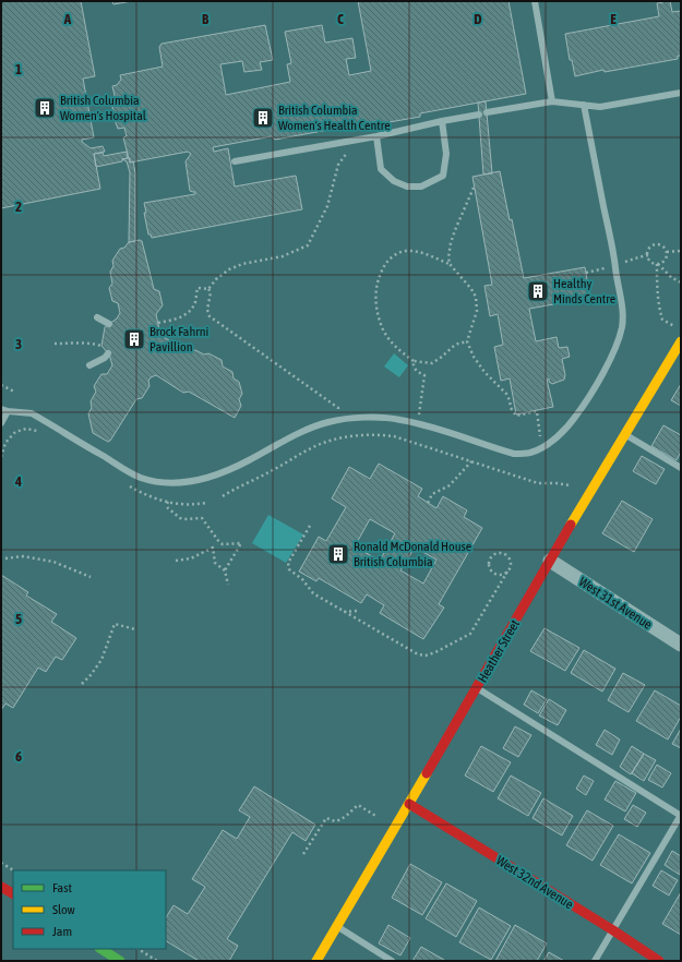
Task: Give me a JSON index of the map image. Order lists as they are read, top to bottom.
{
  "streets": {
    "street": ["West 31st Avenue", "Heather Street", "West 32nd Avenue"]
  },
  "crossings": [
    ["West 31st Avenue", "Heather Street"],
    ["Heather Street", "West 32nd Avenue"]
  ],
  "places": {
    "building": [
      "British Columbia Women's Hospital",
      "British Columbia Women's Health Centre",
      "Healthy Minds Centre",
      "Brock Fahrni Pavillion",
      "Ronald McDonald House British Columbia"
    ]
  },
  "legend": ["Fast", "Slow", "Jam"],
  "grid": {
    "columns": [
      "A",
      "B",
      "C",
      "D",
      "E"
    ],
    "rows": [
      "1",
      "2",
      "3",
      "4",
      "5",
      "6"
    ]
  }
}
